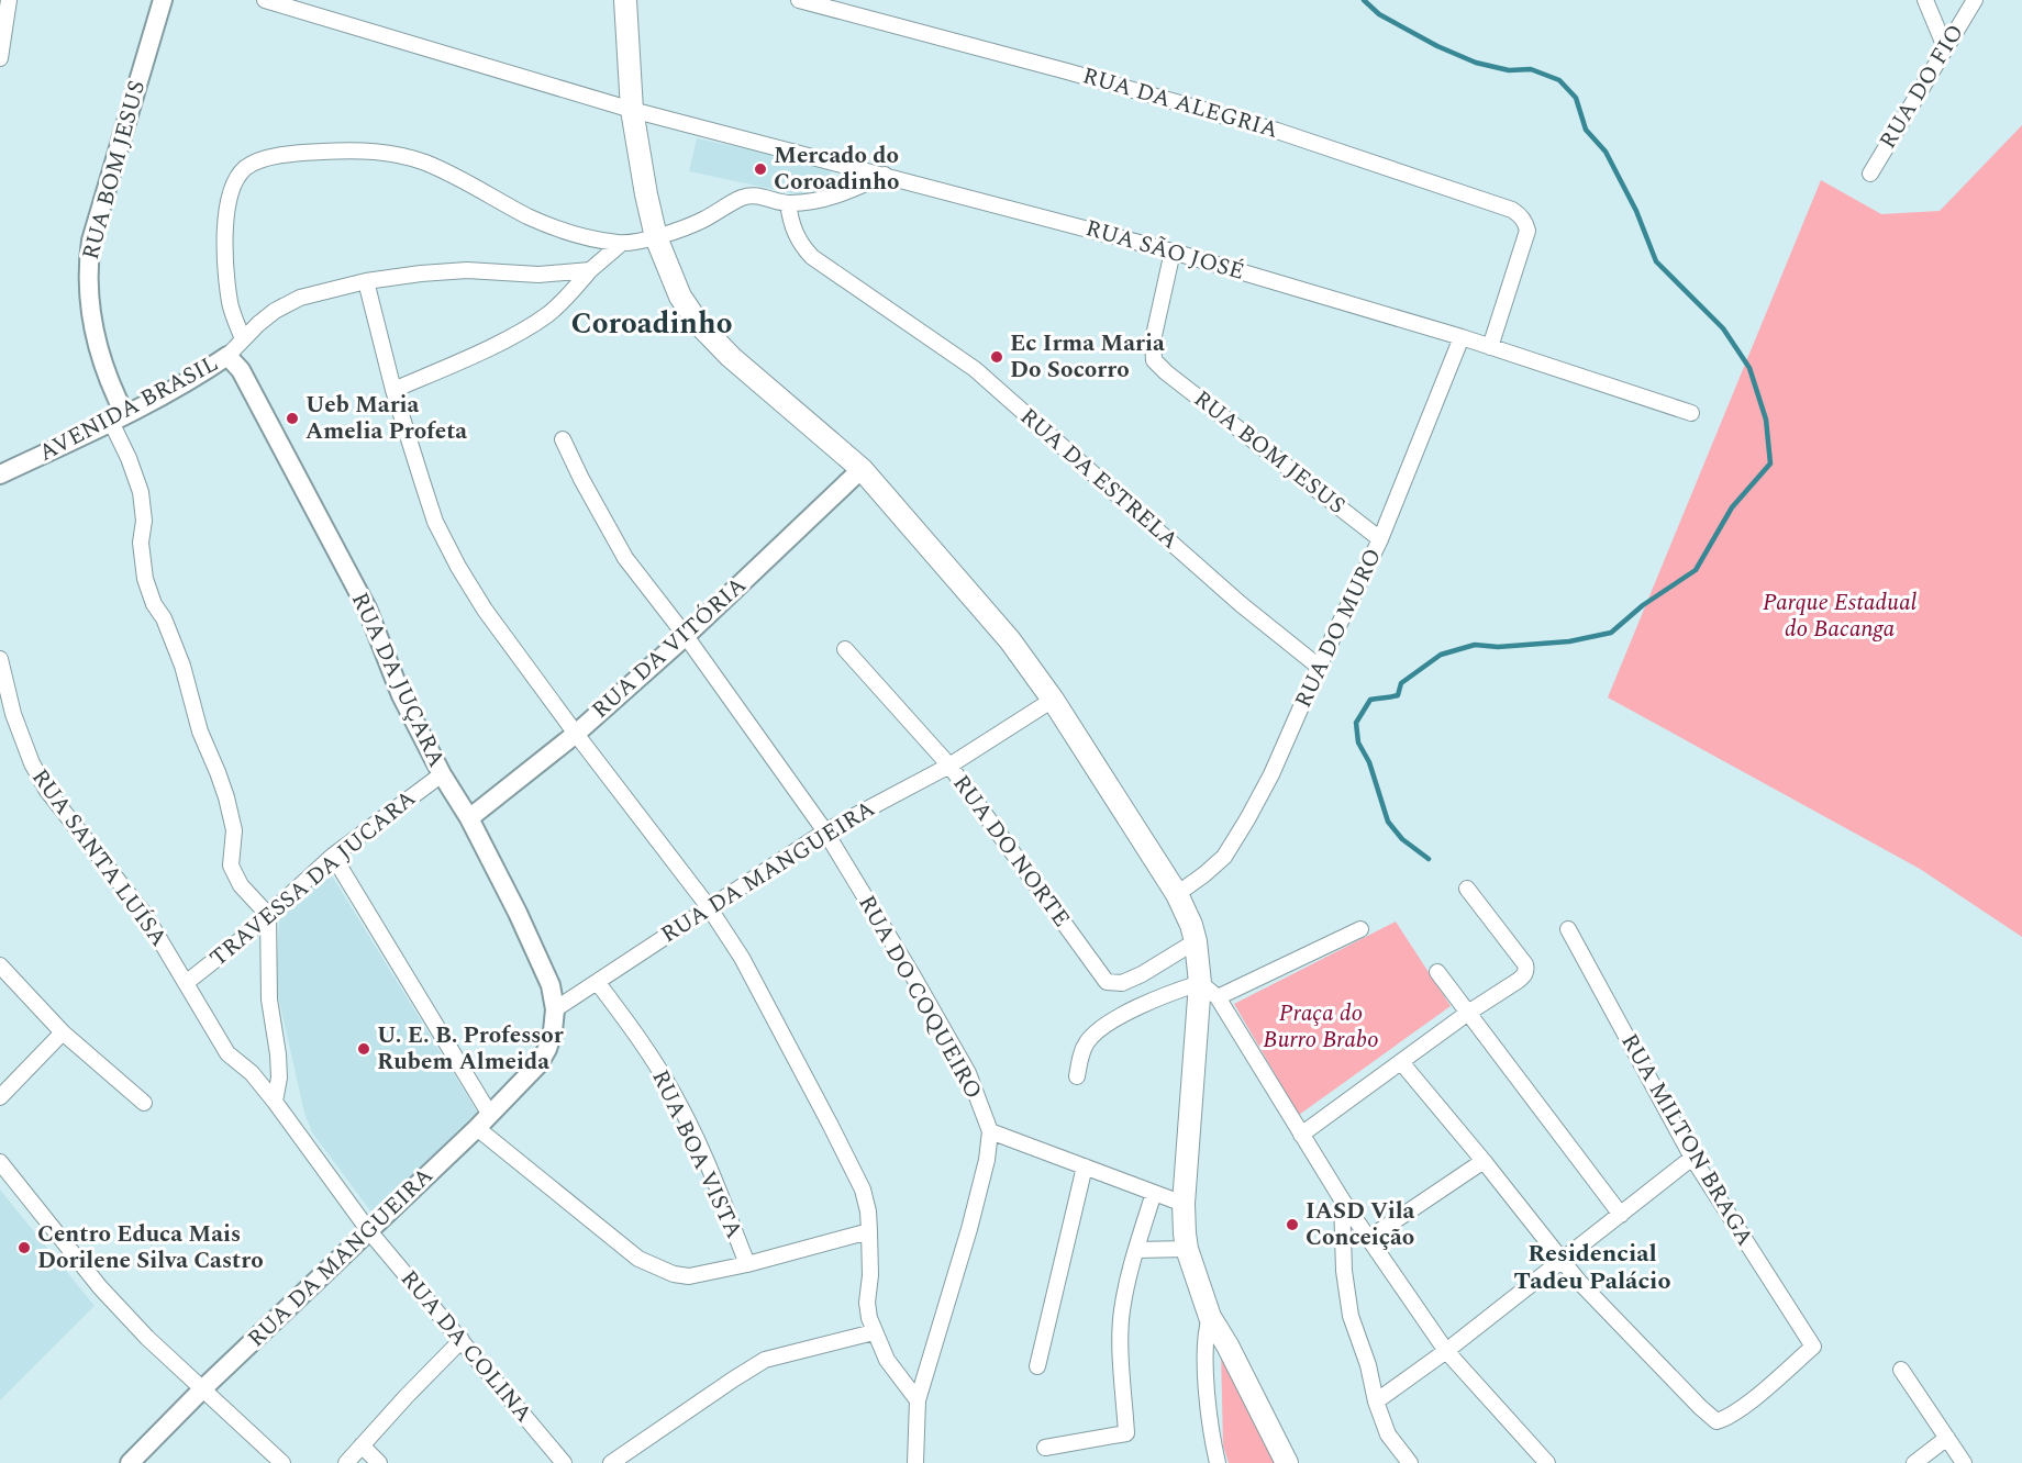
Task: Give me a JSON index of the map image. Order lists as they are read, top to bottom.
{
  "streets": {
    "street": [
      "RUA DO FIO",
      "RUA DA ALEGRIA",
      "RUA BOM JESUS",
      "RUA SÃO JOSÉ",
      "AVENIDA BRASIL",
      "RUA DA ESTRELA",
      "RUA DO MURO",
      "RUA DA VITÓRIA",
      "RUA DA JUÇARA",
      "RUA DO NORTE",
      "RUA SANTA LUÍSA",
      "RUA DA MANGUEIRA",
      "TRAVESSA DA JUCARA",
      "RUA DO COQUEIRO",
      "RUA MILTON BRAGA",
      "RUA BOA VISTA",
      "RUA DA COLINA"
    ]
  },
  "crossings": [
    ["RUA DA ALEGRIA", "RUA SÃO JOSÉ"],
    ["RUA BOM JESUS", "RUA SÃO JOSÉ"],
    ["RUA BOM JESUS", "AVENIDA BRASIL"],
    ["RUA BOM JESUS", "RUA DO MURO"],
    ["RUA SÃO JOSÉ", "RUA DO MURO"],
    ["AVENIDA BRASIL", "RUA DA JUÇARA"],
    ["RUA DA ESTRELA", "RUA DO MURO"],
    ["RUA DA VITÓRIA", "RUA DA JUÇARA"],
    ["RUA DA VITÓRIA", "RUA DO COQUEIRO"],
    ["RUA DA JUÇARA", "RUA DA MANGUEIRA"],
    ["RUA DA JUÇARA", "TRAVESSA DA JUCARA"],
    ["RUA DO NORTE", "RUA DA MANGUEIRA"],
    ["RUA SANTA LUÍSA", "RUA DA MANGUEIRA"],
    ["RUA SANTA LUÍSA", "TRAVESSA DA JUCARA"],
    ["RUA SANTA LUÍSA", "RUA DA COLINA"],
    ["RUA DA MANGUEIRA", "RUA DO COQUEIRO"],
    ["RUA DA MANGUEIRA", "RUA BOA VISTA"],
    ["RUA DA MANGUEIRA", "RUA DA COLINA"]
  ],
  "districts": ["Coroadinho", "Residencial Tadeu Palácio"],
  "parks": ["Parque Estadual do Bacanga", "Praça do Burro Brabo"],
  "places": [
    "Mercado do Coroadinho",
    "Ec Irma Maria Do Socorro",
    "Ueb Maria Amelia Profeta",
    "U. E. B. Professor Rubem Almeida",
    "IASD Vila Conceição",
    "Centro Educa Mais Dorilene Silva Castro"
  ]
}
